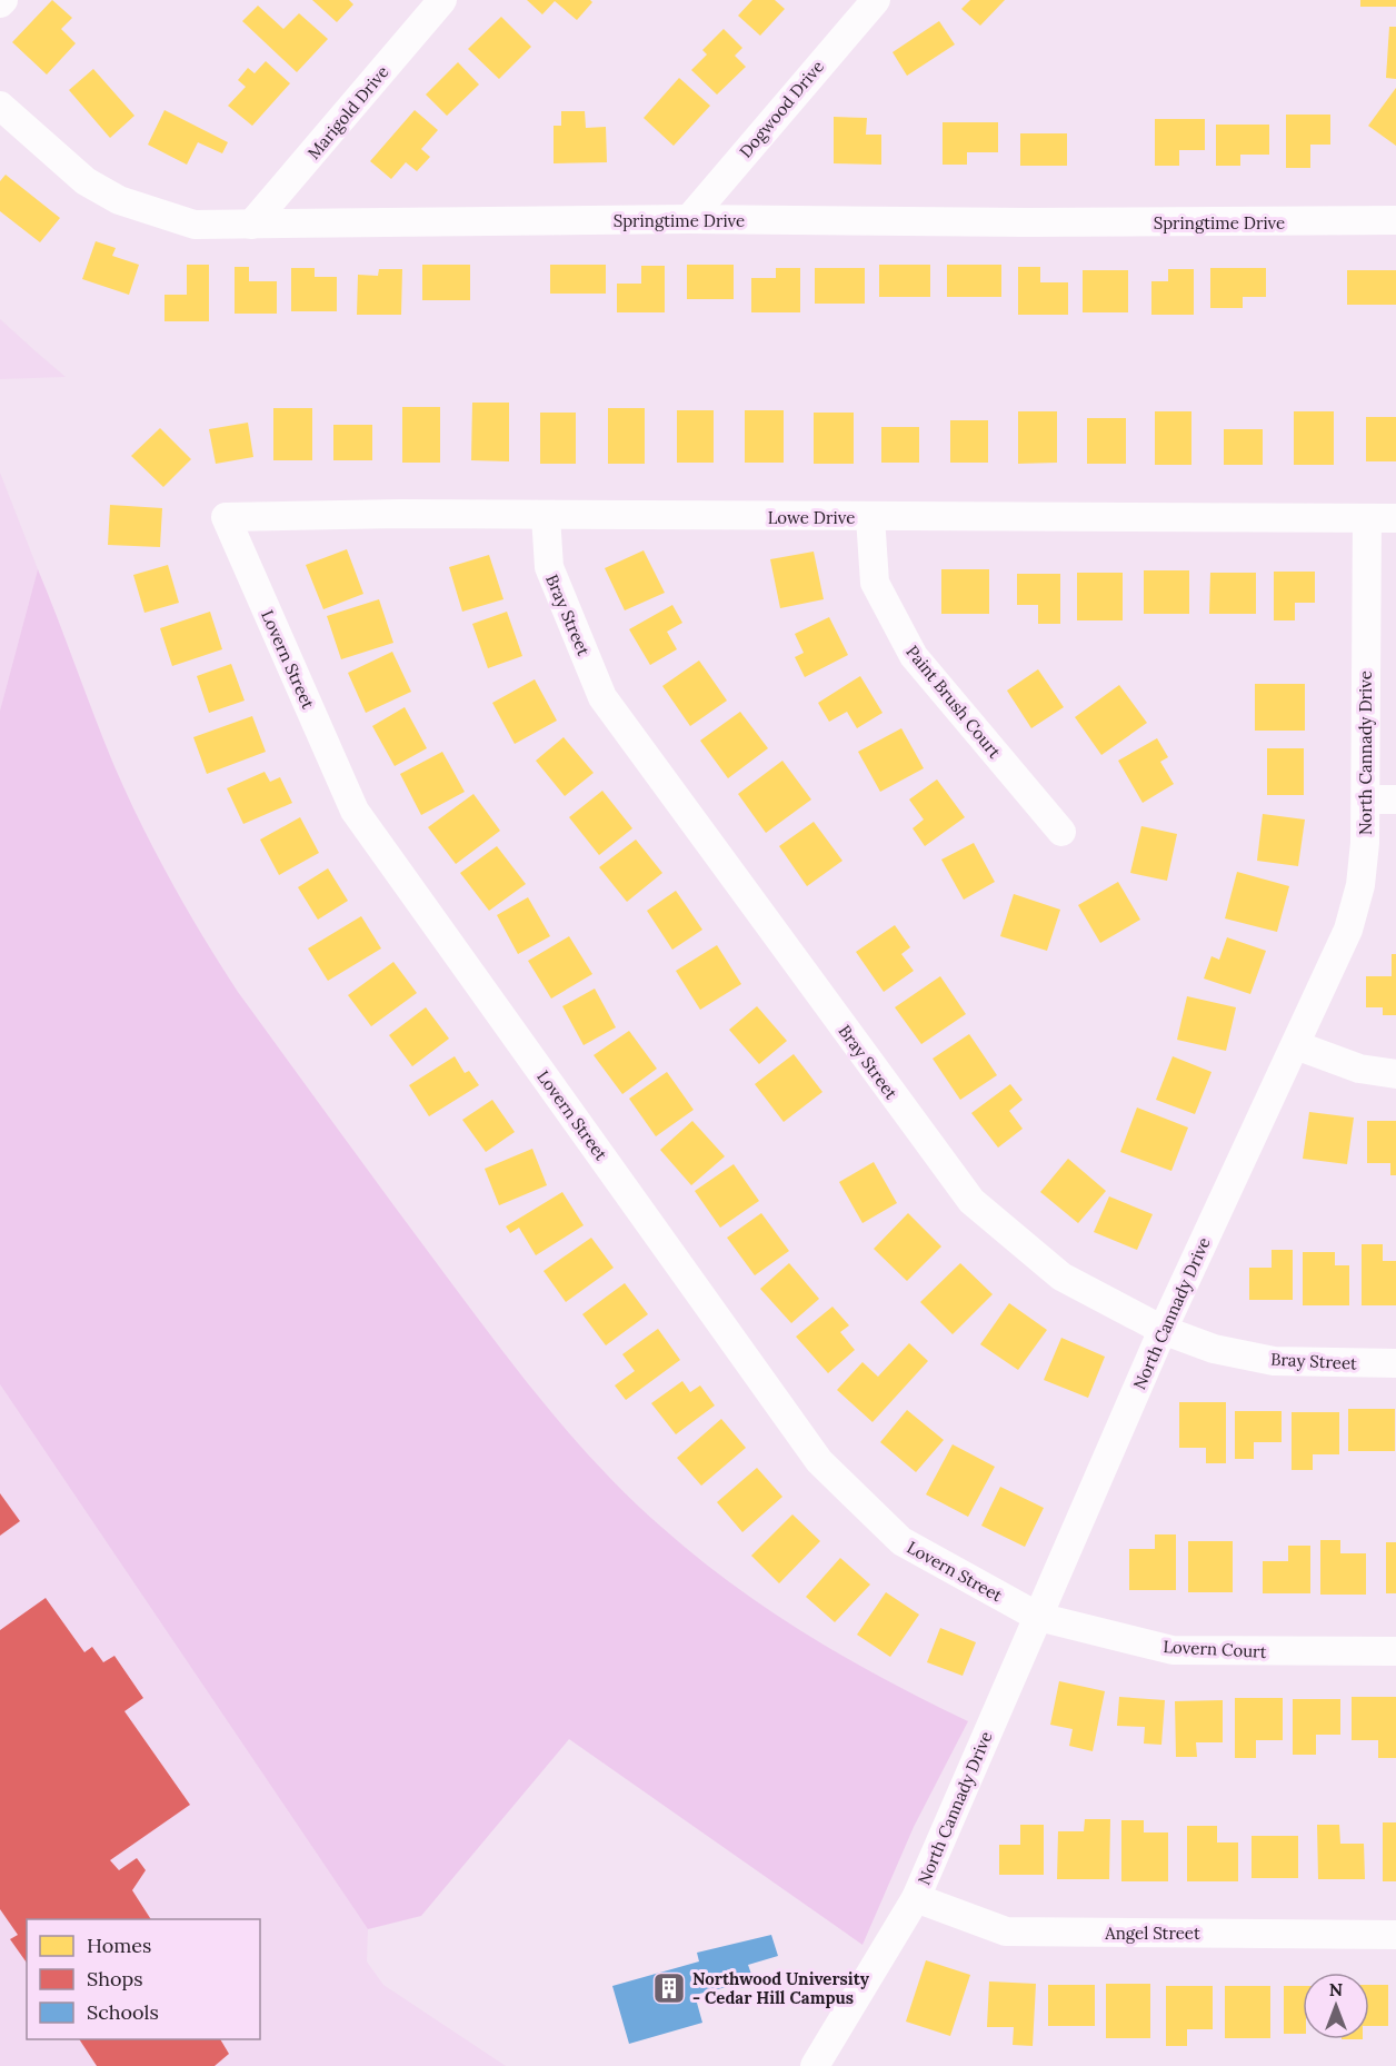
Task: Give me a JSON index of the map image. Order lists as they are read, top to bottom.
{
  "streets": {
    "street": [
      "Dogwood Drive",
      "Marigold Drive",
      "Springtime Drive",
      "Lowe Drive",
      "Bray Street",
      "Lovern Street",
      "Paint Brush Court",
      "North Cannady Drive",
      "Lovern Court",
      "Angel Street"
    ]
  },
  "crossings": [
    ["Dogwood Drive", "Springtime Drive"],
    ["Marigold Drive", "Springtime Drive"],
    ["Lowe Drive", "Bray Street"],
    ["Lowe Drive", "Lovern Street"],
    ["Lowe Drive", "Paint Brush Court"],
    ["Lowe Drive", "North Cannady Drive"],
    ["Bray Street", "North Cannady Drive"],
    ["Lovern Street", "North Cannady Drive"],
    ["Lovern Street", "Lovern Court"],
    ["North Cannady Drive", "Lovern Court"],
    ["North Cannady Drive", "Angel Street"]
  ],
  "places": {
    "building": ["Northwood University - Cedar Hill Campus"]
  },
  "legend": ["Homes", "Shops", "Schools"],
  "north": "top"
}
